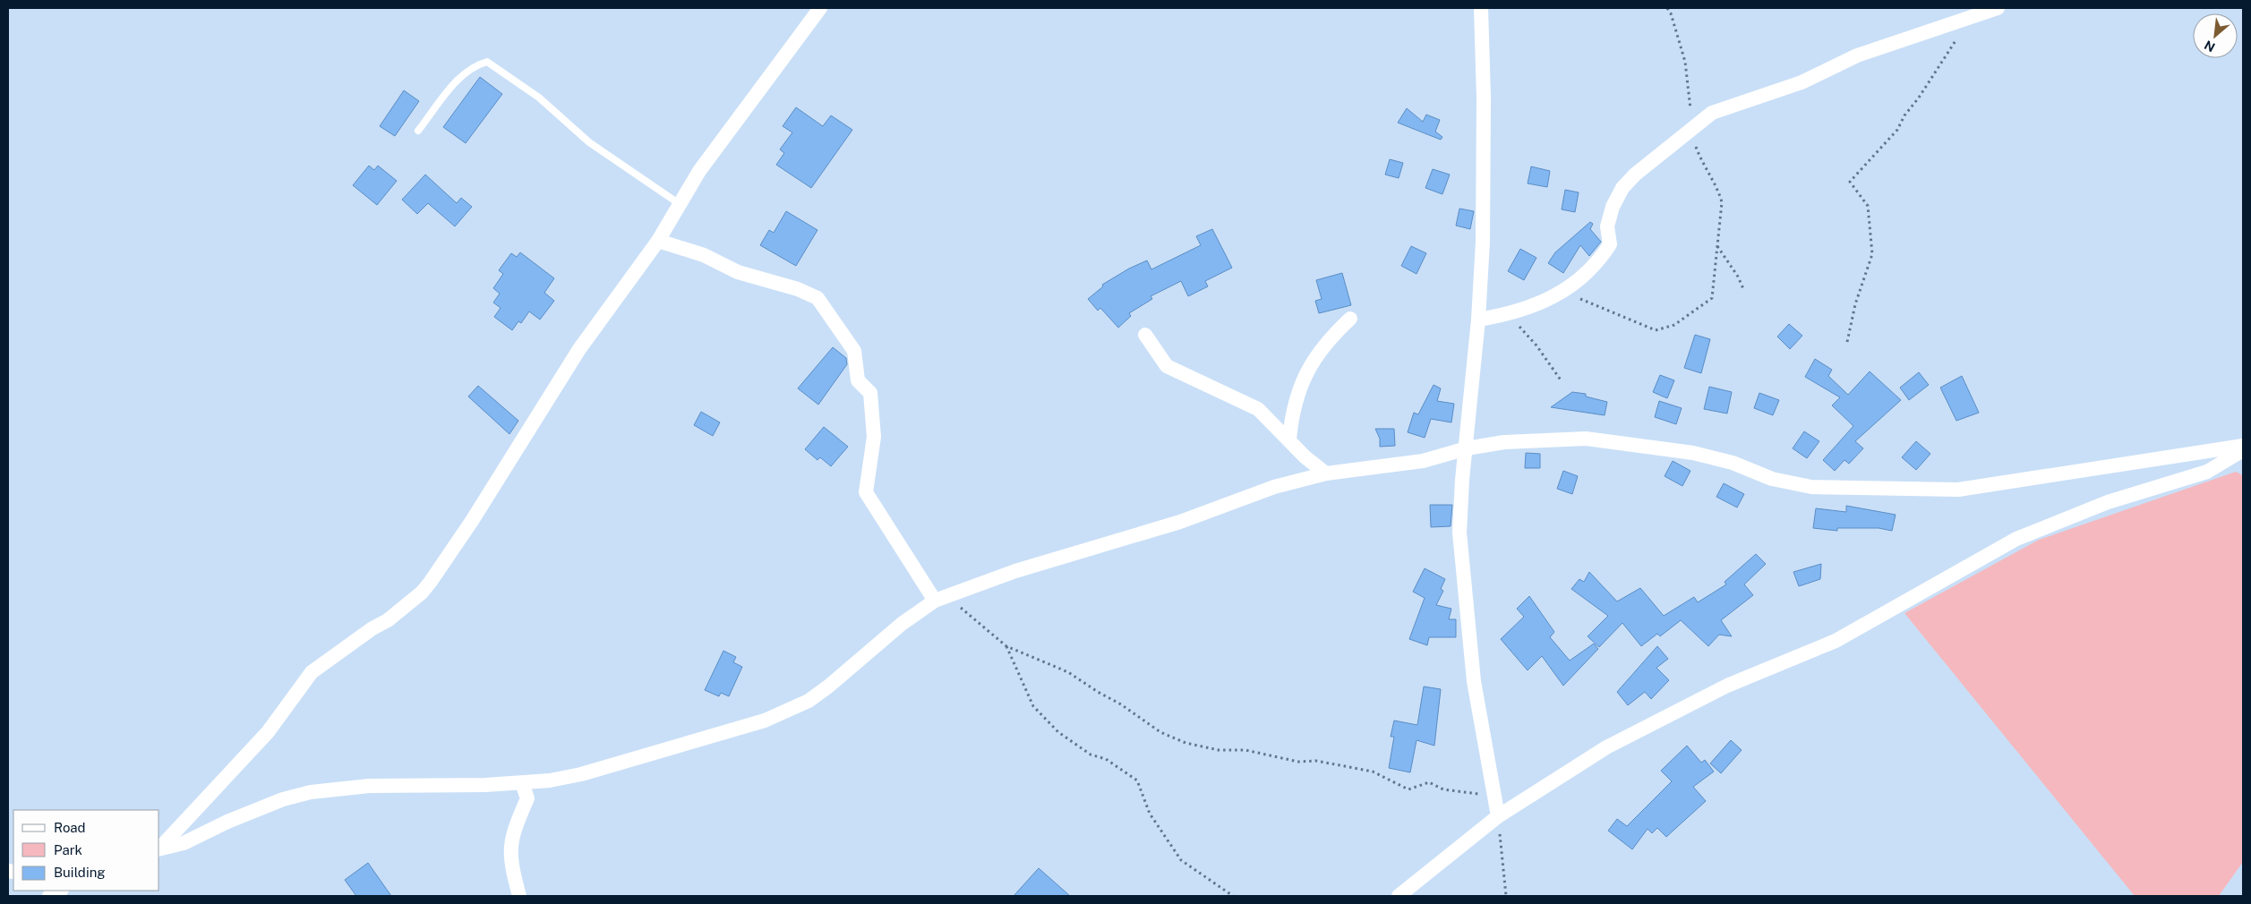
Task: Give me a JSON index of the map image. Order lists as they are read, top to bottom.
{
  "legend": ["Road", "Park", "Building"],
  "north": "bottom left"
}
